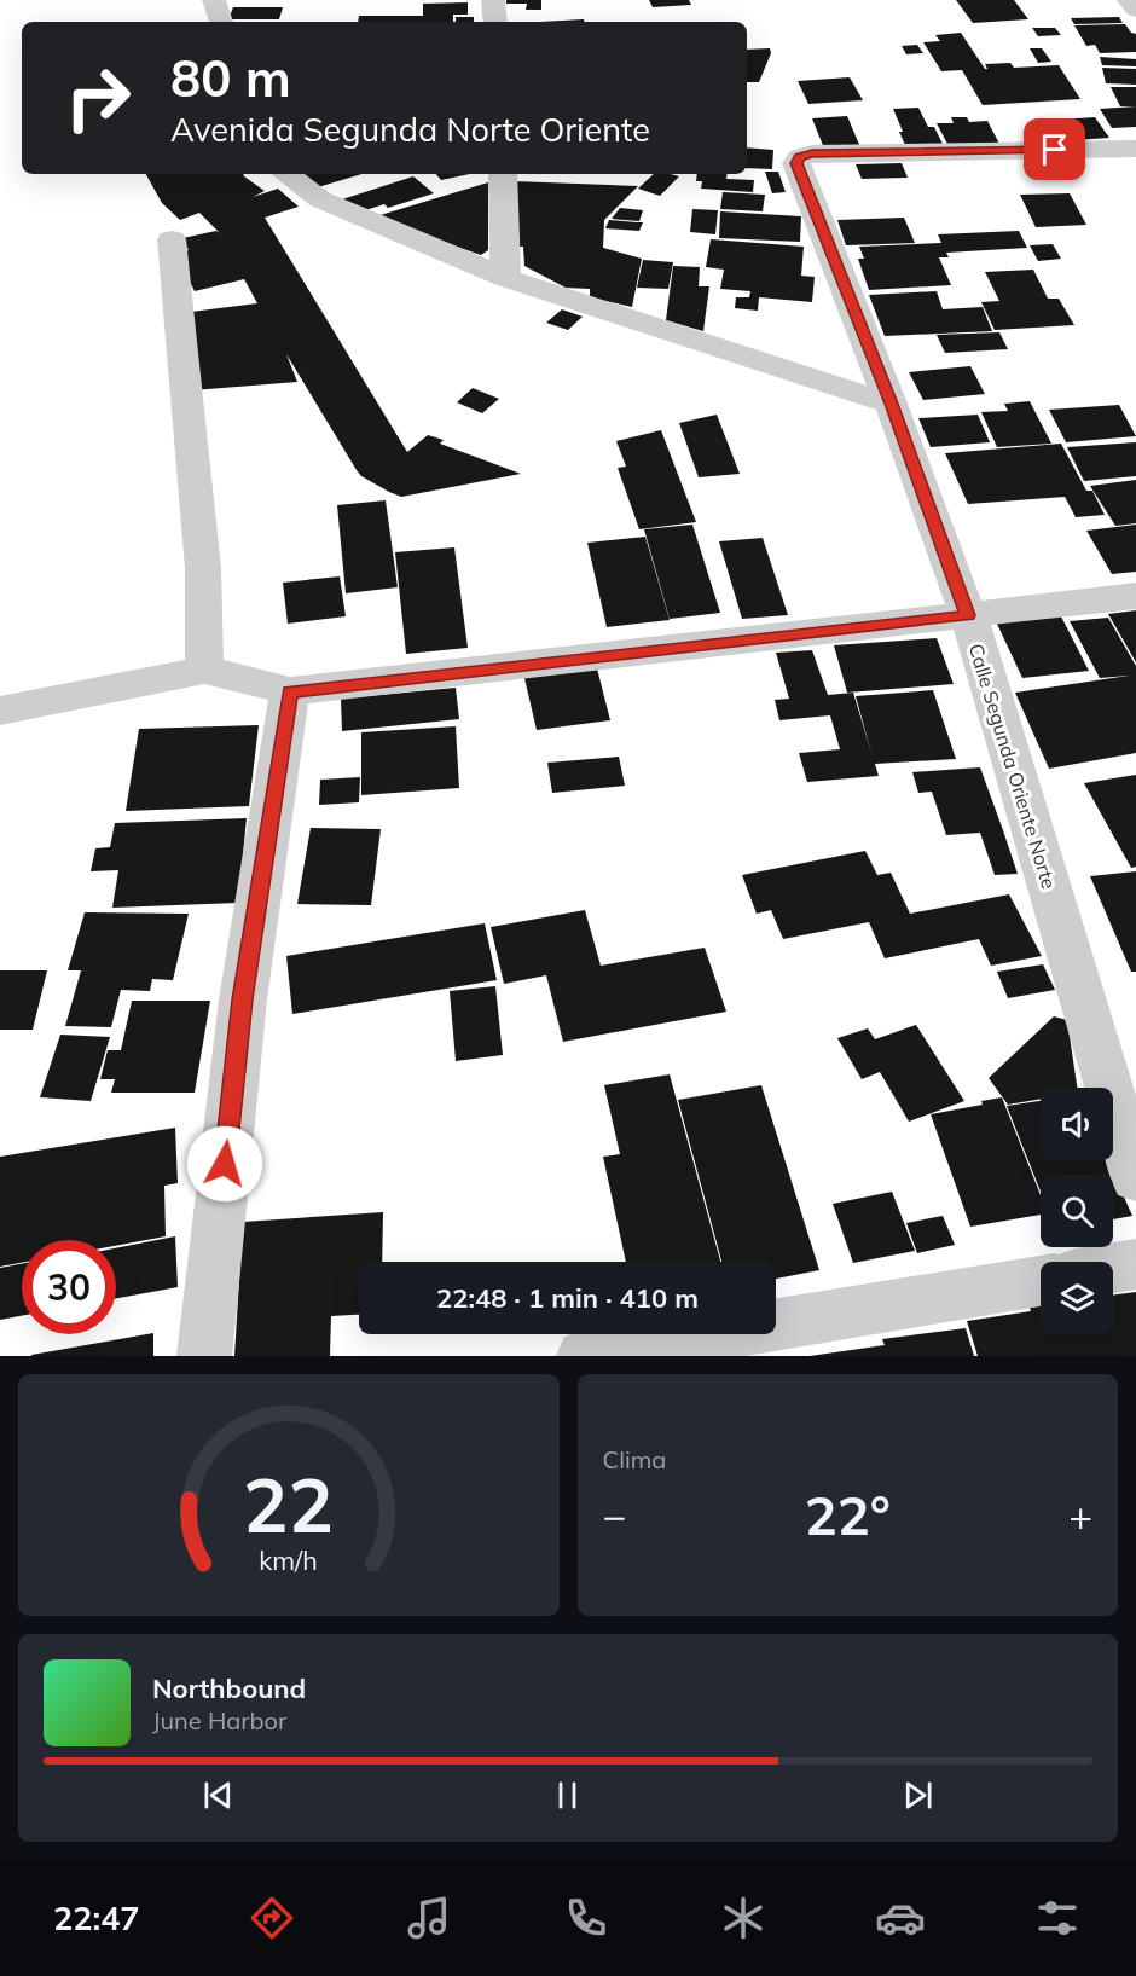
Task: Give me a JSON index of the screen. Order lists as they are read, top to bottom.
{
  "streets": {
    "street": ["Calle Segunda Oriente Norte"]
  },
  "page": {
    "turn": ["80 m", "Avenida Segunda Norte Oriente"],
    "limit": "30",
    "trip": "22:48 · 1 min · 410 m",
    "tile": "Clima",
    "heat": ["−", "22°", "+"],
    "song": ["Northbound", "June Harbor"],
    "tabs": "22:47",
    "gauge": ["22", "km/h"]
  }
}
